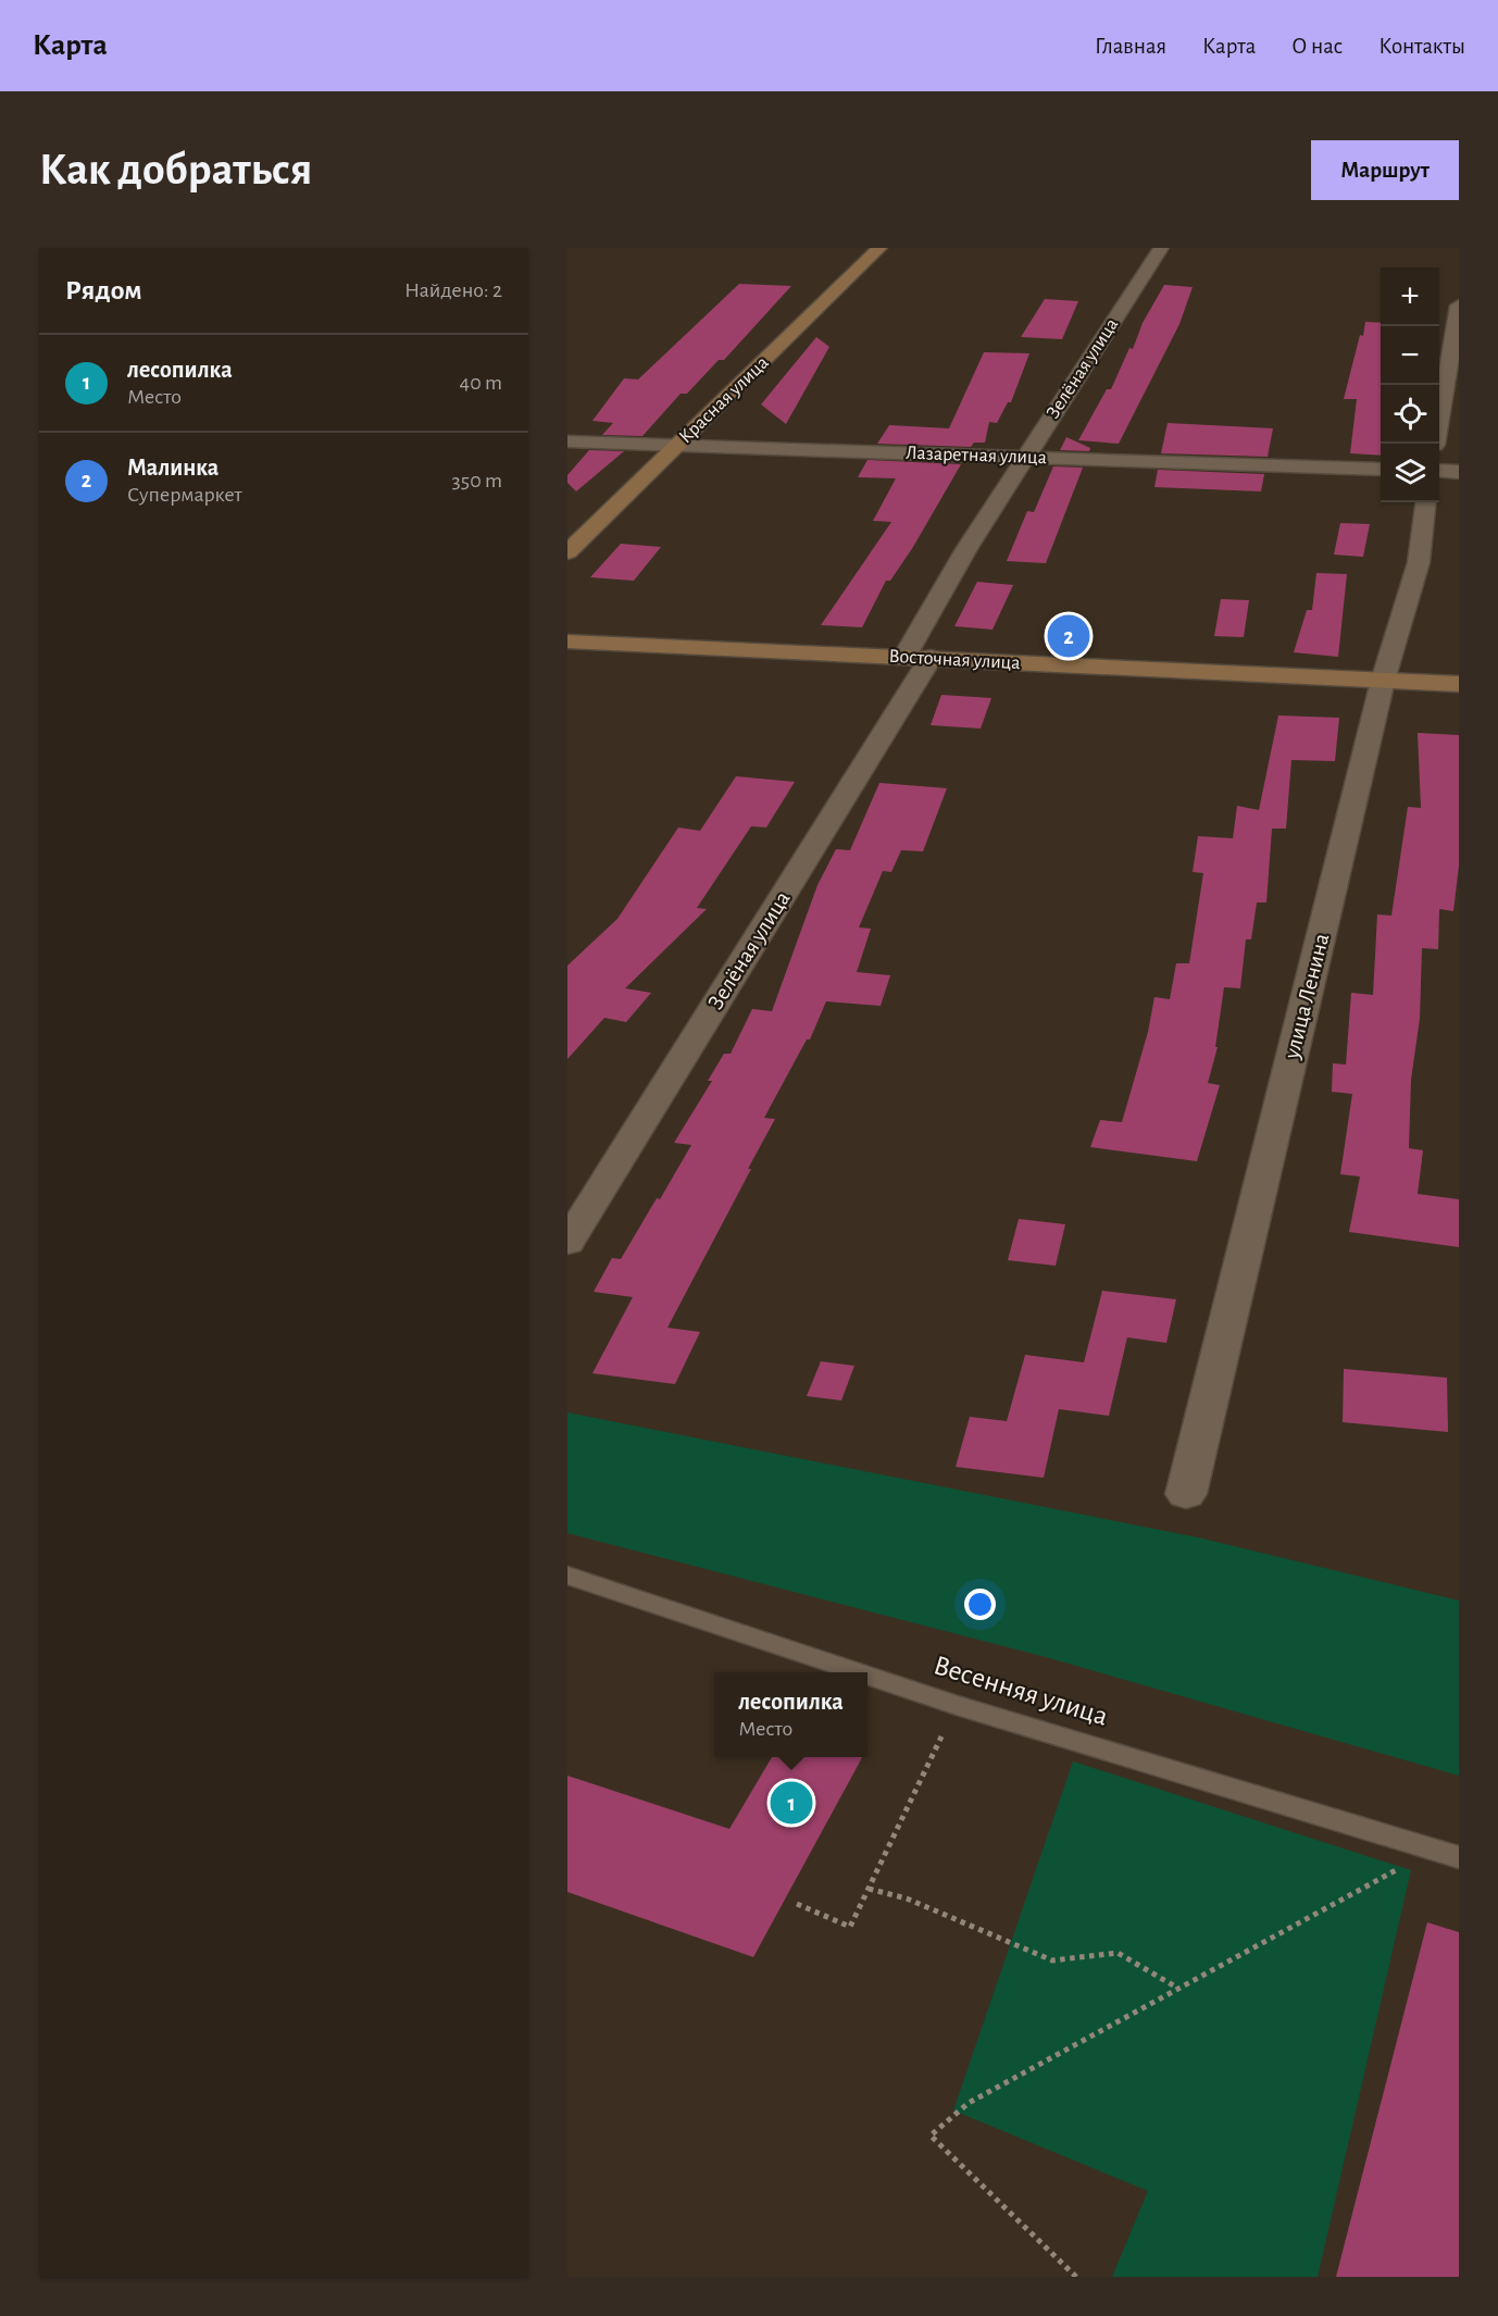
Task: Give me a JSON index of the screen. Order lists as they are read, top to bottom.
{
  "streets": {
    "street": [
      "Зелёная улица",
      "Красная улица",
      "Лазаретная улица",
      "Восточная улица",
      "улица Ленина"
    ],
    "lane": ["Весенняя улица"]
  },
  "crossings": [
    ["Зелёная улица", "Лазаретная улица"],
    ["Зелёная улица", "Восточная улица"],
    ["Красная улица", "Лазаретная улица"],
    ["Восточная улица", "улица Ленина"]
  ],
  "page": {
    "header": "Карта",
    "nav": [
      "Главная",
      "Карта",
      "О нас",
      "Контакты"
    ],
    "buttons": "Маршрут",
    "title": "Как добраться",
    "heading": ["Рядом", "Найдено: 2"],
    "map_buttons": ["+", "−"],
    "list": [
      {
        "mark": "1",
        "name": "лесопилка",
        "note": "Место",
        "value": "40 m"
      },
      {
        "mark": "2",
        "name": "Малинка",
        "note": "Супермаркет",
        "value": "350 m"
      }
    ],
    "pins": ["2", "1"],
    "popup": ["лесопилка", "Место"]
  }
}
